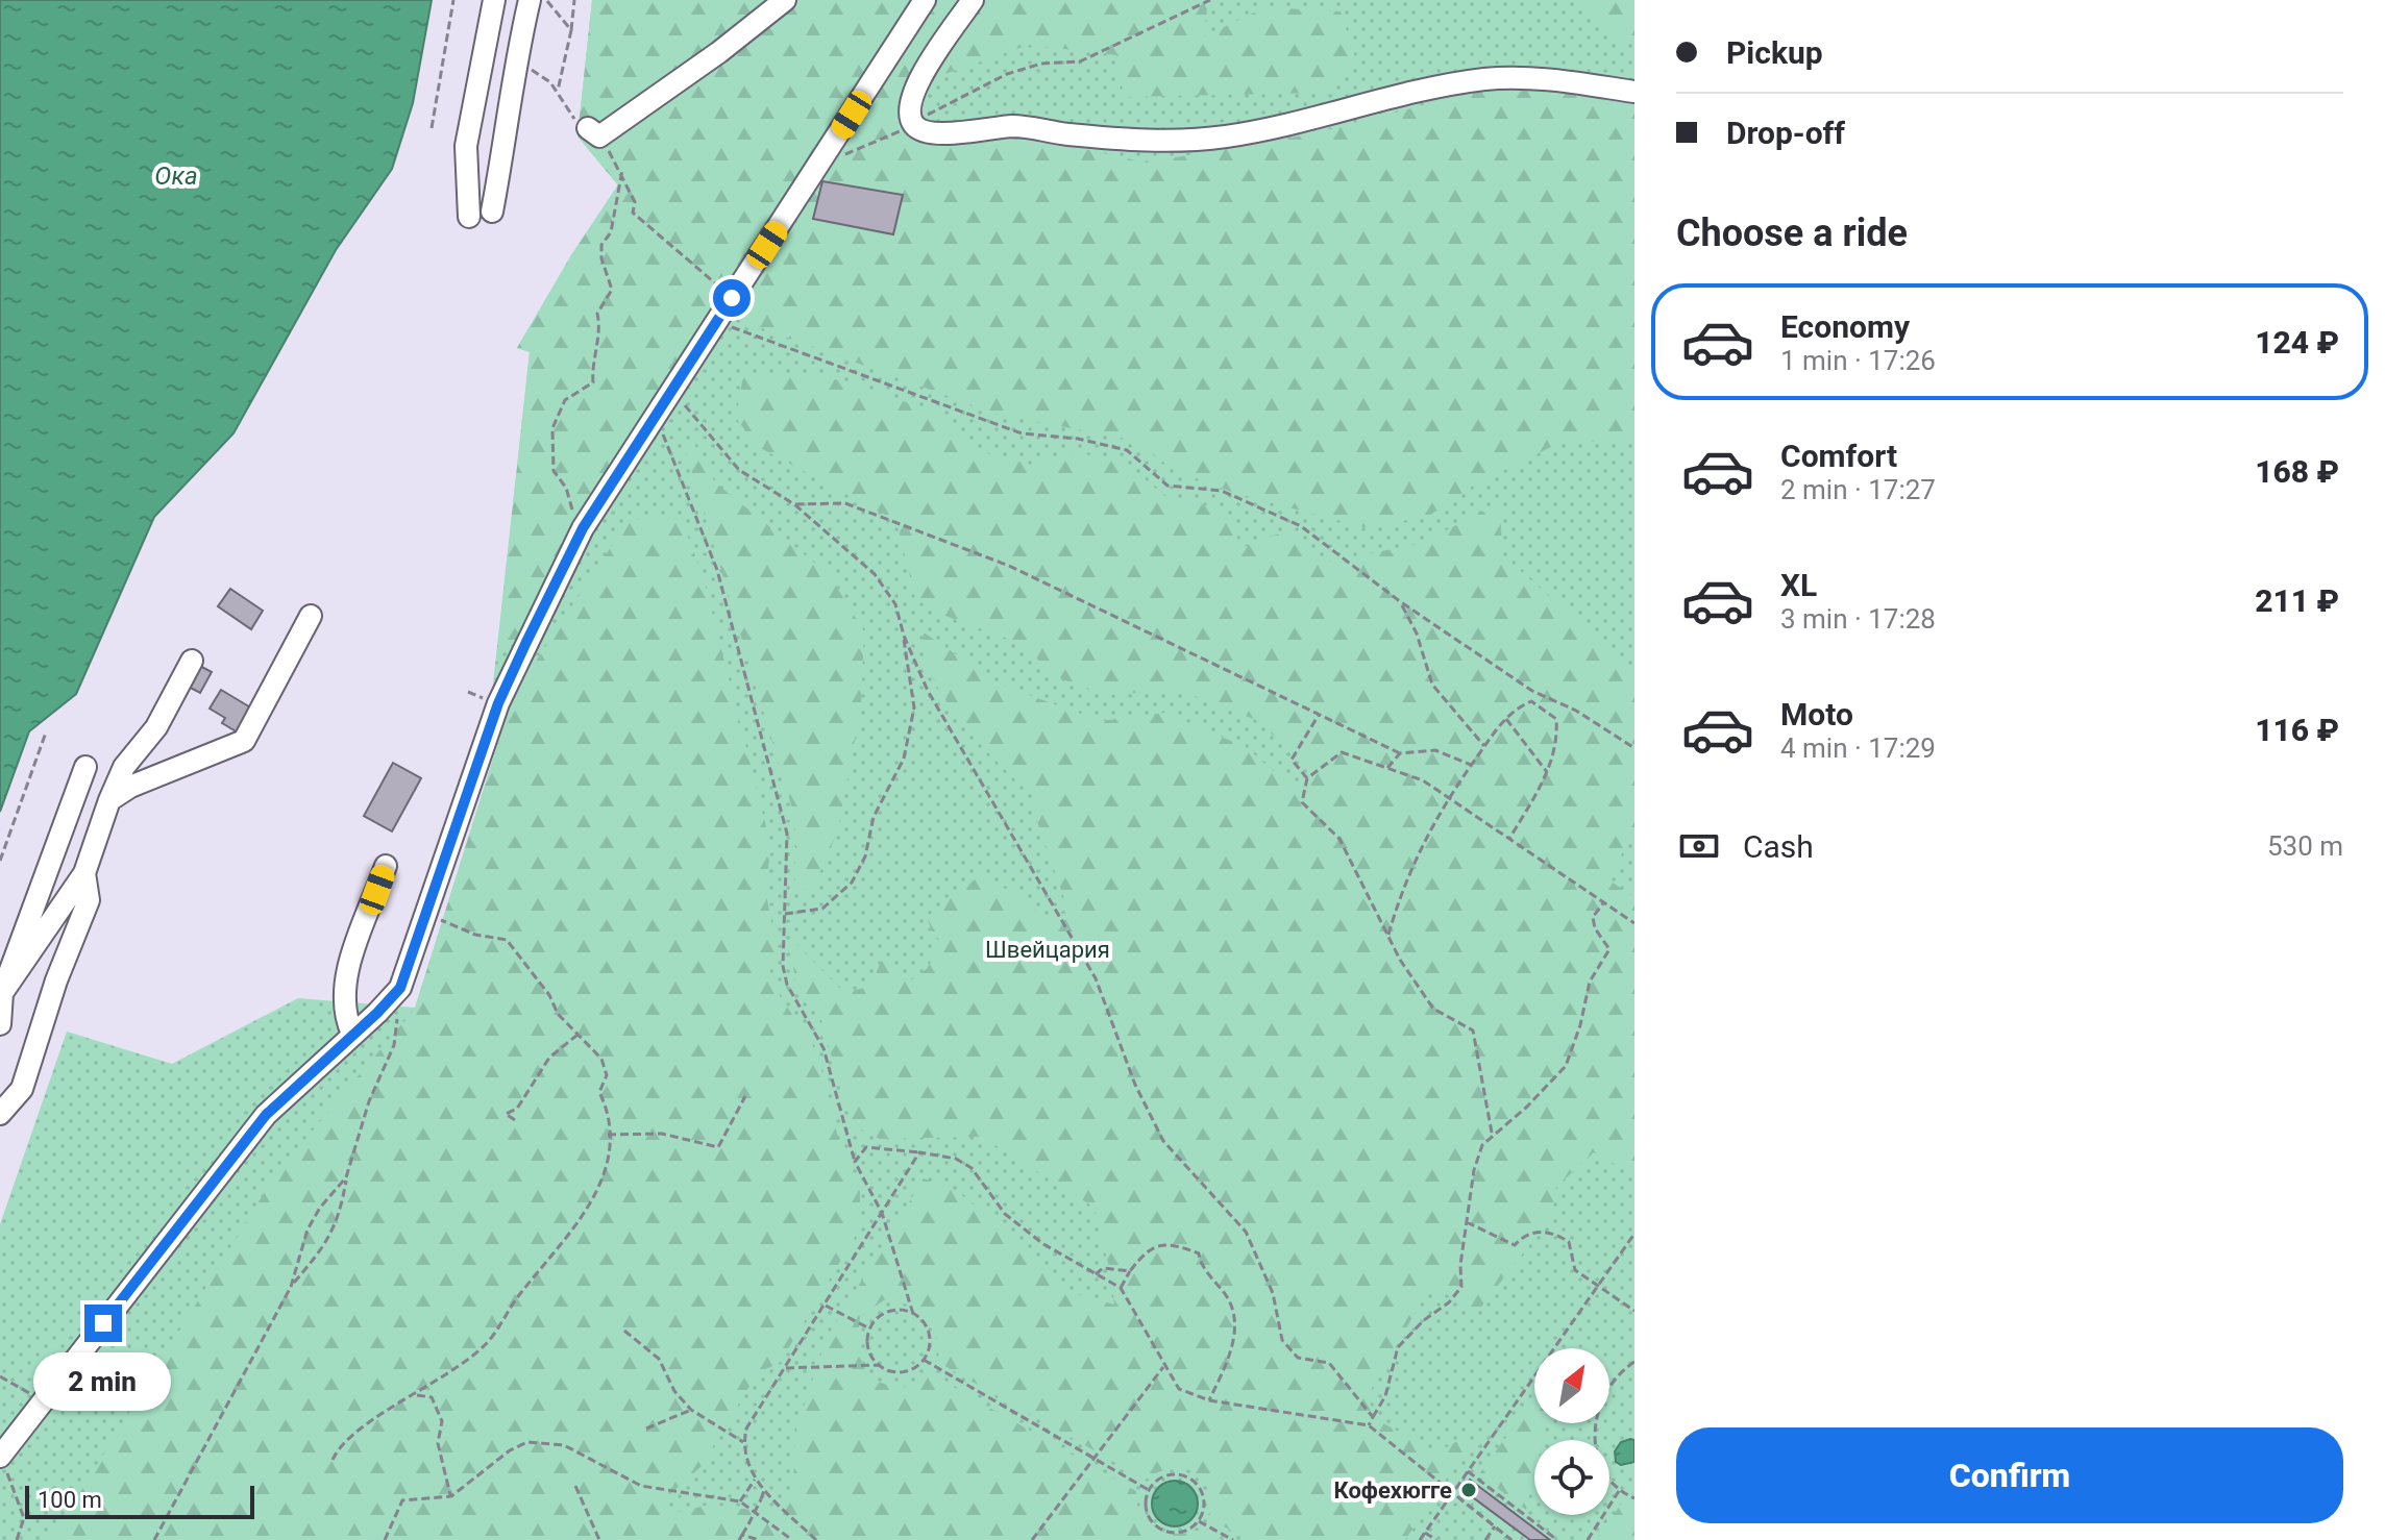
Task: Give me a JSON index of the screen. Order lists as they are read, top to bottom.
{
  "water": ["Ока"],
  "parks": ["Швейцария"],
  "places": ["Кофехюгге"],
  "scale_bar": "100 m",
  "north": "top right",
  "page": {
    "banner": ["Pickup", "Drop-off"],
    "heading": "Choose a ride",
    "list": [
      {
        "name": "Economy",
        "note": "1 min · 17:26",
        "value": "124 ₽"
      },
      {
        "name": "Comfort",
        "note": "2 min · 17:27",
        "value": "168 ₽"
      },
      {
        "name": "XL",
        "note": "3 min · 17:28",
        "value": "211 ₽"
      },
      {
        "name": "Moto",
        "note": "4 min · 17:29",
        "value": "116 ₽"
      }
    ],
    "pay": ["Cash", "530 m"],
    "bubble": "2 min",
    "buttons": "Confirm",
    "scale": "100 m"
  }
}
